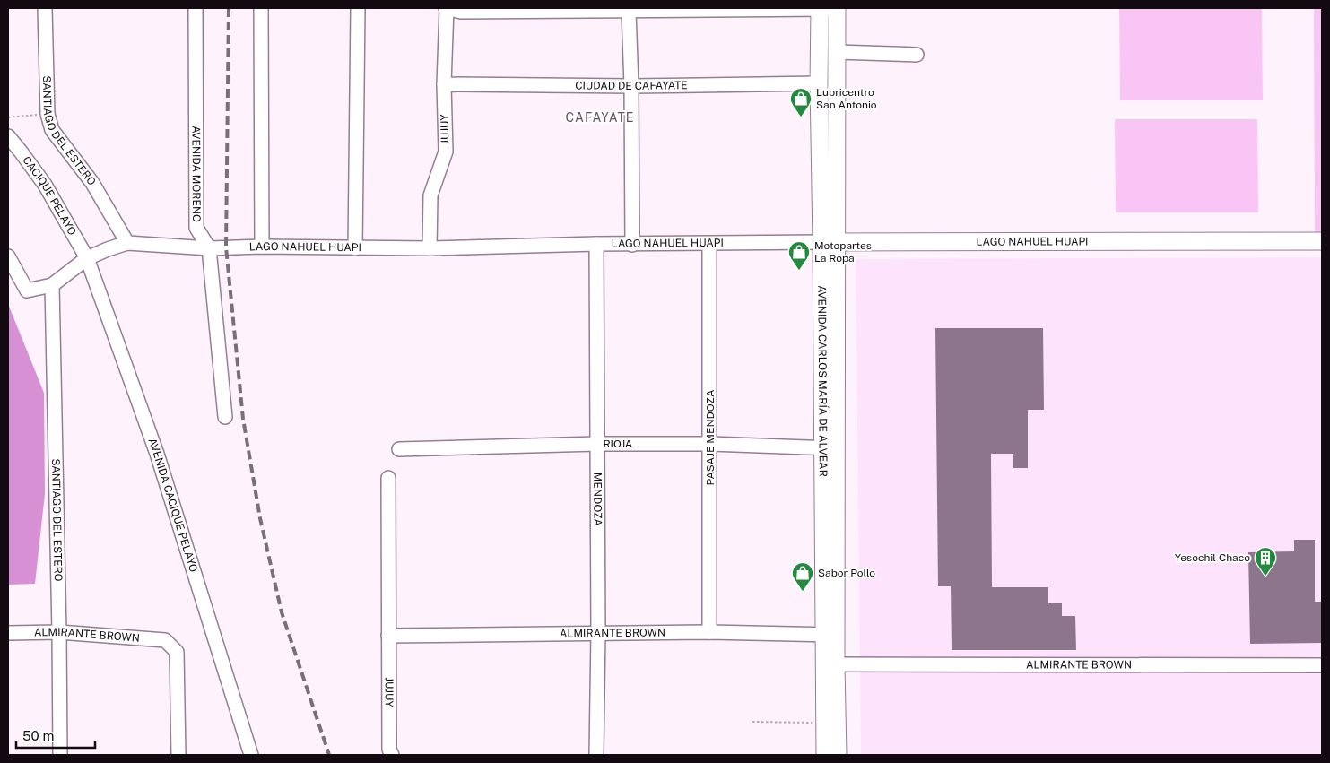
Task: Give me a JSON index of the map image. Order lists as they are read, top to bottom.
{
  "streets": {
    "main road": ["LAGO NAHUEL HUAPI", "AVENIDA CARLOS MARÍA DE ALVEAR"],
    "street": [
      "CIUDAD DE CAFAYATE",
      "JUJUY",
      "SANTIAGO DEL ESTERO",
      "AVENIDA MORENO",
      "CACIQUE PELAYO",
      "PASAJE MENDOZA",
      "RIOJA",
      "MENDOZA",
      "AVENIDA CACIQUE PELAYO",
      "ALMIRANTE BROWN"
    ]
  },
  "crossings": [
    ["CIUDAD DE CAFAYATE", "JUJUY"],
    ["CIUDAD DE CAFAYATE", "AVENIDA CARLOS MARÍA DE ALVEAR"],
    ["JUJUY", "LAGO NAHUEL HUAPI"],
    ["JUJUY", "ALMIRANTE BROWN"],
    ["SANTIAGO DEL ESTERO", "LAGO NAHUEL HUAPI"],
    ["SANTIAGO DEL ESTERO", "ALMIRANTE BROWN"],
    ["AVENIDA MORENO", "LAGO NAHUEL HUAPI"],
    ["CACIQUE PELAYO", "LAGO NAHUEL HUAPI"],
    ["CACIQUE PELAYO", "AVENIDA CACIQUE PELAYO"],
    ["LAGO NAHUEL HUAPI", "AVENIDA CARLOS MARÍA DE ALVEAR"],
    ["LAGO NAHUEL HUAPI", "PASAJE MENDOZA"],
    ["LAGO NAHUEL HUAPI", "MENDOZA"],
    ["LAGO NAHUEL HUAPI", "AVENIDA CACIQUE PELAYO"],
    ["AVENIDA CARLOS MARÍA DE ALVEAR", "RIOJA"],
    ["AVENIDA CARLOS MARÍA DE ALVEAR", "ALMIRANTE BROWN"],
    ["PASAJE MENDOZA", "RIOJA"],
    ["PASAJE MENDOZA", "ALMIRANTE BROWN"],
    ["RIOJA", "MENDOZA"],
    ["MENDOZA", "ALMIRANTE BROWN"]
  ],
  "districts": ["CAFAYATE"],
  "places": {
    "shop": ["Lubricentro San Antonio", "Motopartes La Ropa", "Sabor Pollo"],
    "building": ["Yesochil Chaco"]
  },
  "scale_bar": "50 m"
}
